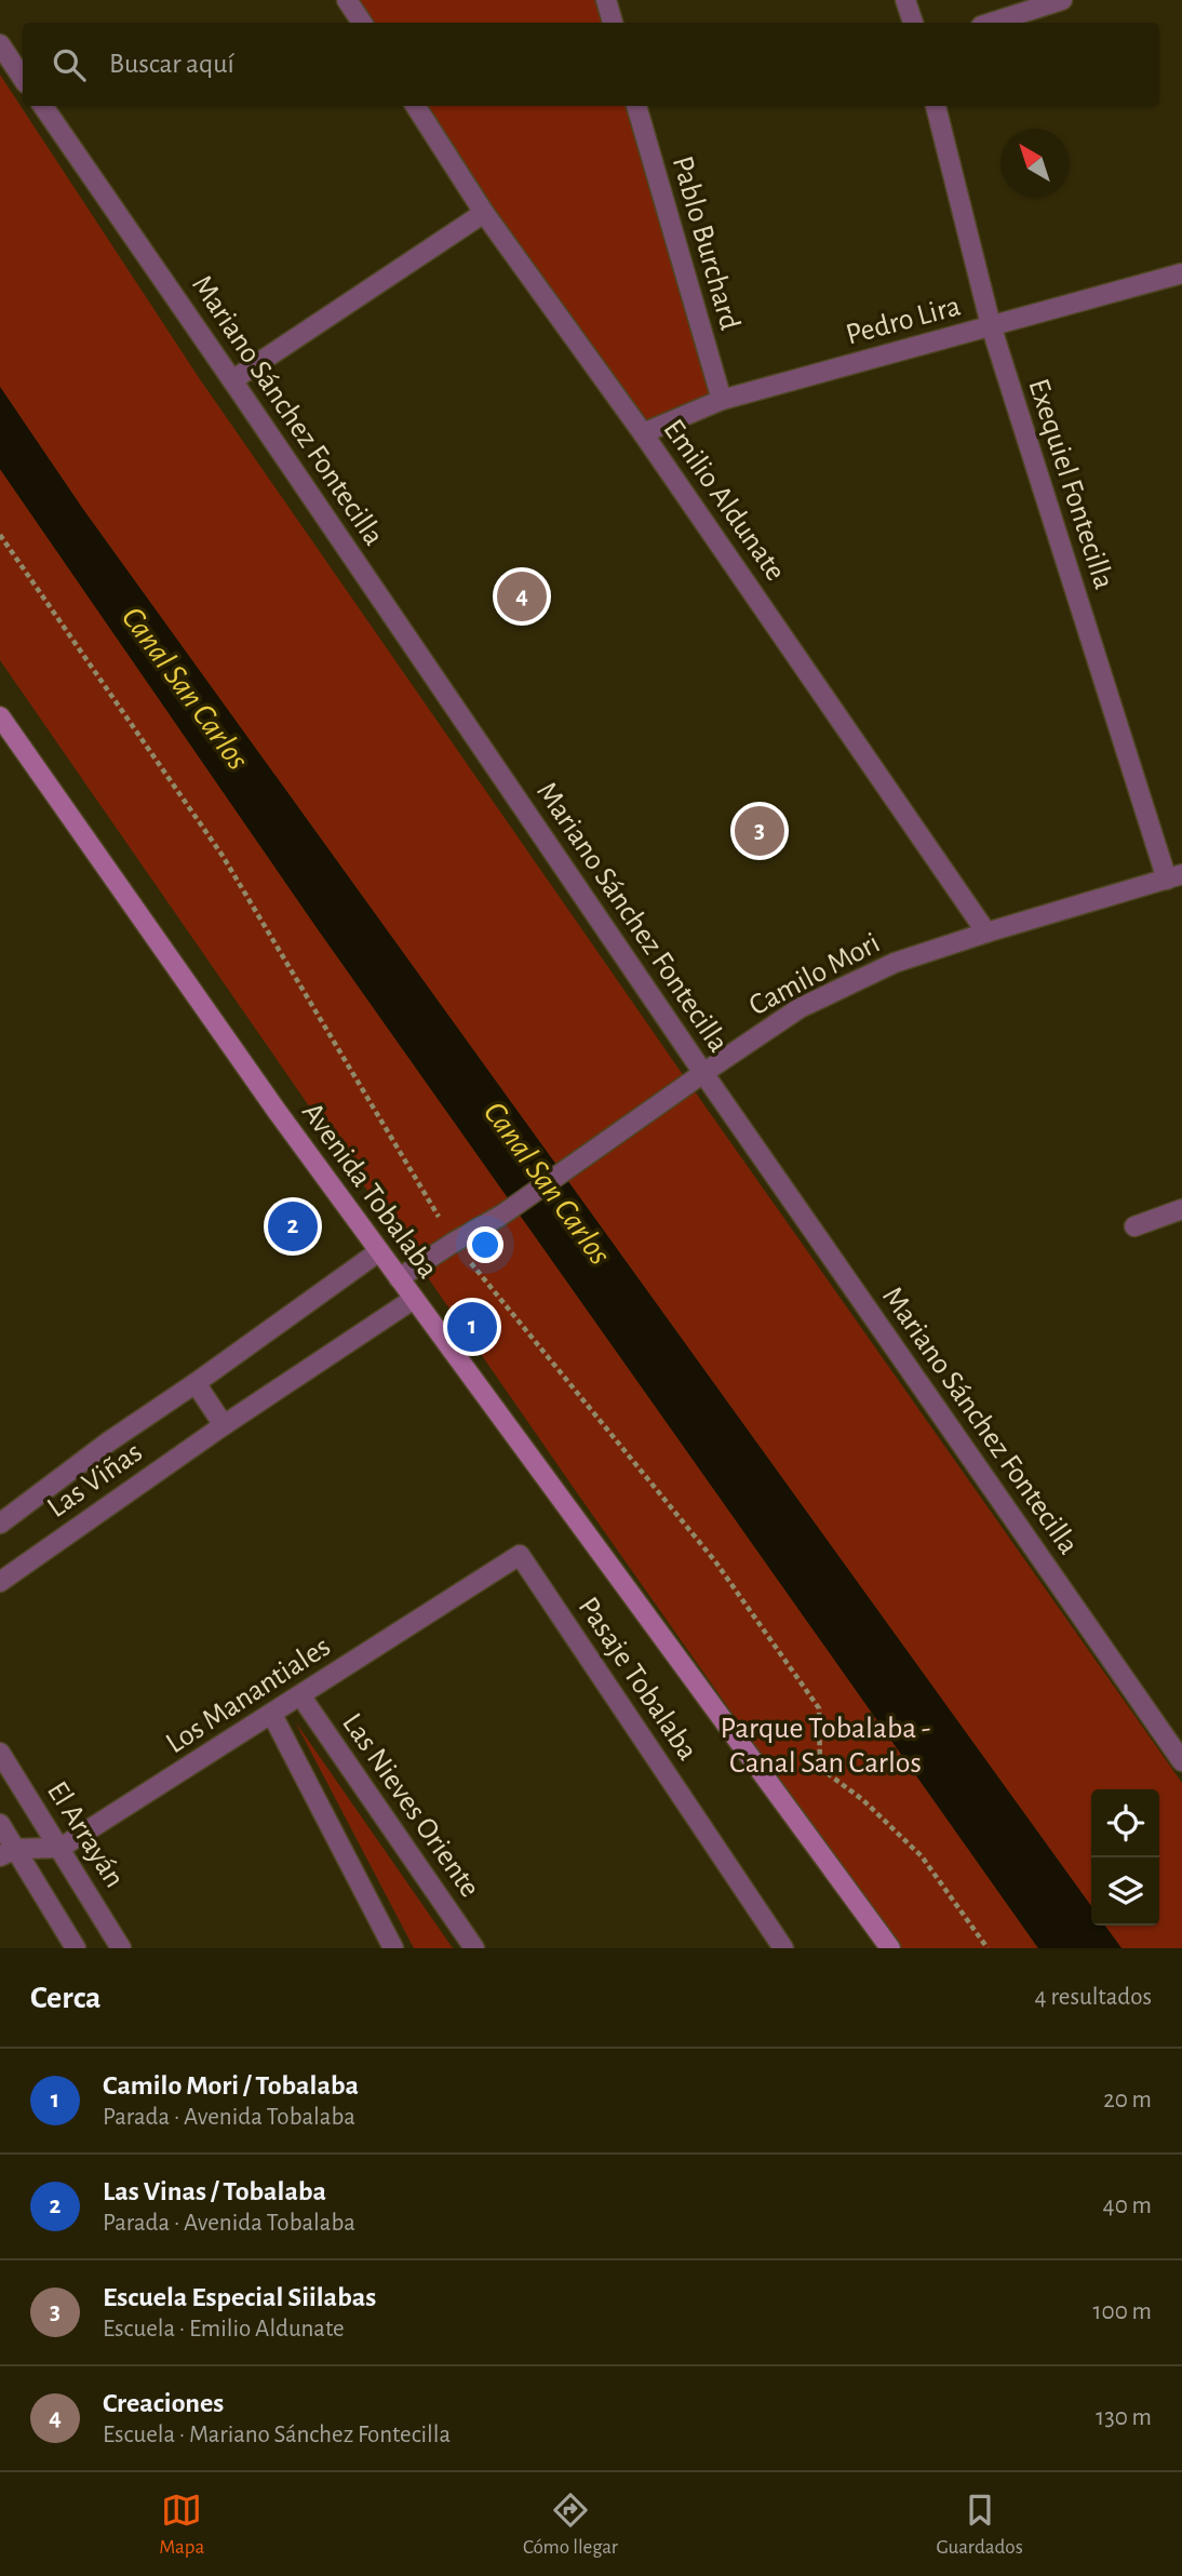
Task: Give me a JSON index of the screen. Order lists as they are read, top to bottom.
{
  "streets": {
    "main road": ["Avenida Tobalaba"],
    "street": [
      "Pablo Burchard",
      "Pedro Lira",
      "Mariano Sánchez Fontecilla",
      "Exequiel Fontecilla",
      "Emilio Aldunate",
      "Camilo Mori",
      "Las Viñas",
      "Pasaje Tobalaba",
      "Los Manantiales",
      "Las Nieves Oriente",
      "El Arrayán"
    ]
  },
  "crossings": [
    ["Pablo Burchard", "Pedro Lira"],
    ["Pedro Lira", "Exequiel Fontecilla"],
    ["Pedro Lira", "Emilio Aldunate"],
    ["Mariano Sánchez Fontecilla", "Camilo Mori"],
    ["Exequiel Fontecilla", "Camilo Mori"],
    ["Emilio Aldunate", "Camilo Mori"],
    ["Camilo Mori", "Avenida Tobalaba"],
    ["Avenida Tobalaba", "Las Viñas"],
    ["Pasaje Tobalaba", "Los Manantiales"],
    ["Los Manantiales", "Las Nieves Oriente"],
    ["Los Manantiales", "El Arrayán"]
  ],
  "water": ["Canal San Carlos"],
  "parks": ["Parque Tobalaba - Canal San Carlos"],
  "north": "top left",
  "page": {
    "search": "Buscar aquí",
    "pins": [
      "4",
      "3",
      "2",
      "1"
    ],
    "heading": ["Cerca", "4 resultados"],
    "list": [
      {
        "mark": "1",
        "name": "Camilo Mori / Tobalaba",
        "note": "Parada · Avenida Tobalaba",
        "value": "20 m"
      },
      {
        "mark": "2",
        "name": "Las Vinas / Tobalaba",
        "note": "Parada · Avenida Tobalaba",
        "value": "40 m"
      },
      {
        "mark": "3",
        "name": "Escuela Especial Siilabas",
        "note": "Escuela · Emilio Aldunate",
        "value": "100 m"
      },
      {
        "mark": "4",
        "name": "Creaciones",
        "note": "Escuela · Mariano Sánchez Fontecilla",
        "value": "130 m"
      }
    ],
    "nav": ["Mapa", "Cómo llegar", "Guardados"]
  }
}
